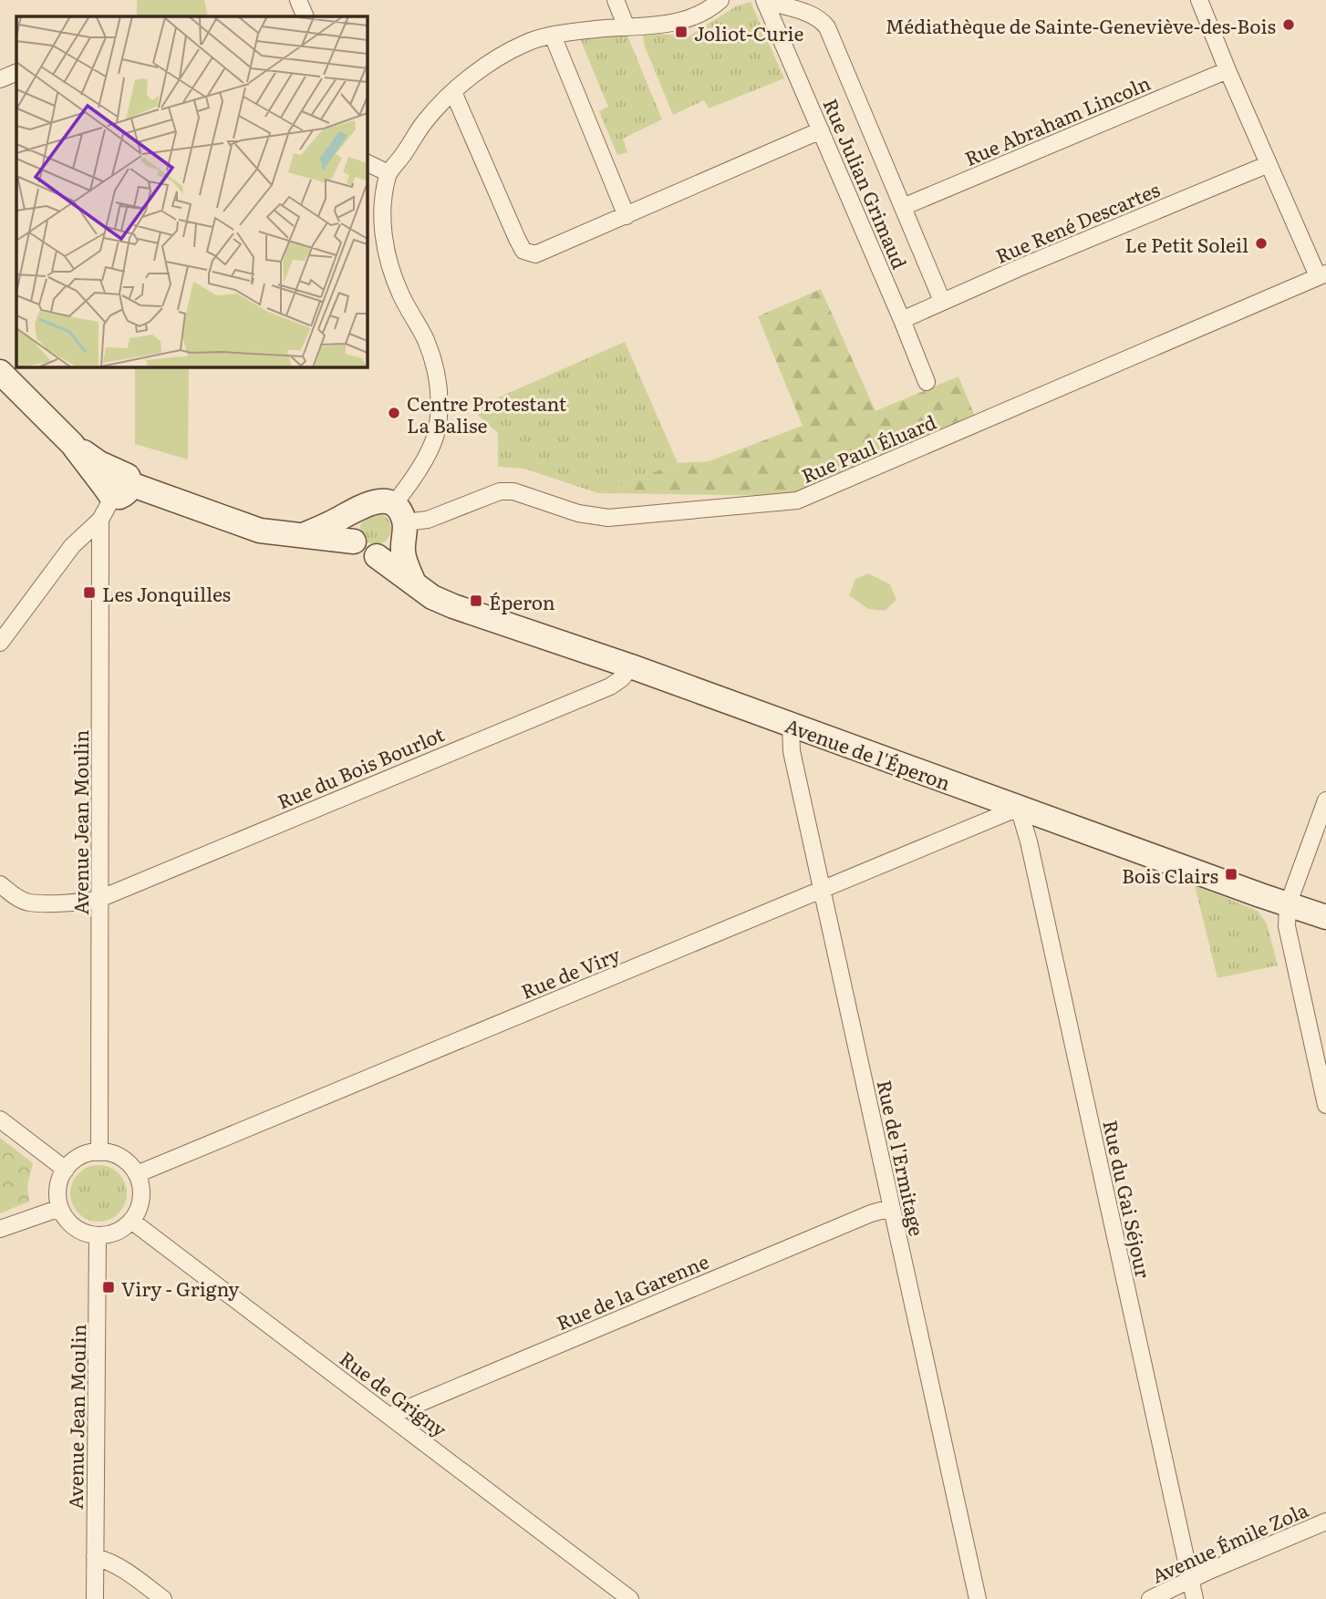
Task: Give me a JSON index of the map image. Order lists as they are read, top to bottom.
{
  "streets": {
    "main road": ["Avenue de l'Éperon"],
    "street": [
      "Rue Abraham Lincoln",
      "Rue Julian Grimaud",
      "Rue René Descartes",
      "Rue Paul Éluard",
      "Rue du Bois Bourlot",
      "Avenue Jean Moulin",
      "Rue de Viry",
      "Rue de l'Ermitage",
      "Rue du Gai Séjour",
      "Rue de la Garenne",
      "Rue de Grigny",
      "Avenue Émile Zola"
    ]
  },
  "crossings": [
    ["Rue Abraham Lincoln", "Rue Julian Grimaud"],
    ["Rue Julian Grimaud", "Rue René Descartes"],
    ["Rue Paul Éluard", "Avenue de l'Éperon"],
    ["Avenue de l'Éperon", "Rue du Bois Bourlot"],
    ["Avenue de l'Éperon", "Avenue Jean Moulin"],
    ["Avenue de l'Éperon", "Rue de Viry"],
    ["Avenue de l'Éperon", "Rue de l'Ermitage"],
    ["Avenue de l'Éperon", "Rue du Gai Séjour"],
    ["Rue du Bois Bourlot", "Avenue Jean Moulin"],
    ["Avenue Jean Moulin", "Rue de Viry"],
    ["Avenue Jean Moulin", "Rue de Grigny"],
    ["Rue de Viry", "Rue de l'Ermitage"],
    ["Rue de Viry", "Rue du Gai Séjour"],
    ["Rue de Viry", "Rue de Grigny"],
    ["Rue de l'Ermitage", "Rue de la Garenne"],
    ["Rue du Gai Séjour", "Avenue Émile Zola"],
    ["Rue de la Garenne", "Rue de Grigny"]
  ],
  "places": {
    "other": ["Médiathèque de Sainte-Geneviève-des-Bois", "Le Petit Soleil", "Centre Protestant La Balise"],
    "transit": [
      "Joliot-Curie",
      "Les Jonquilles",
      "Éperon",
      "Bois Clairs",
      "Viry - Grigny"
    ]
  }
}
